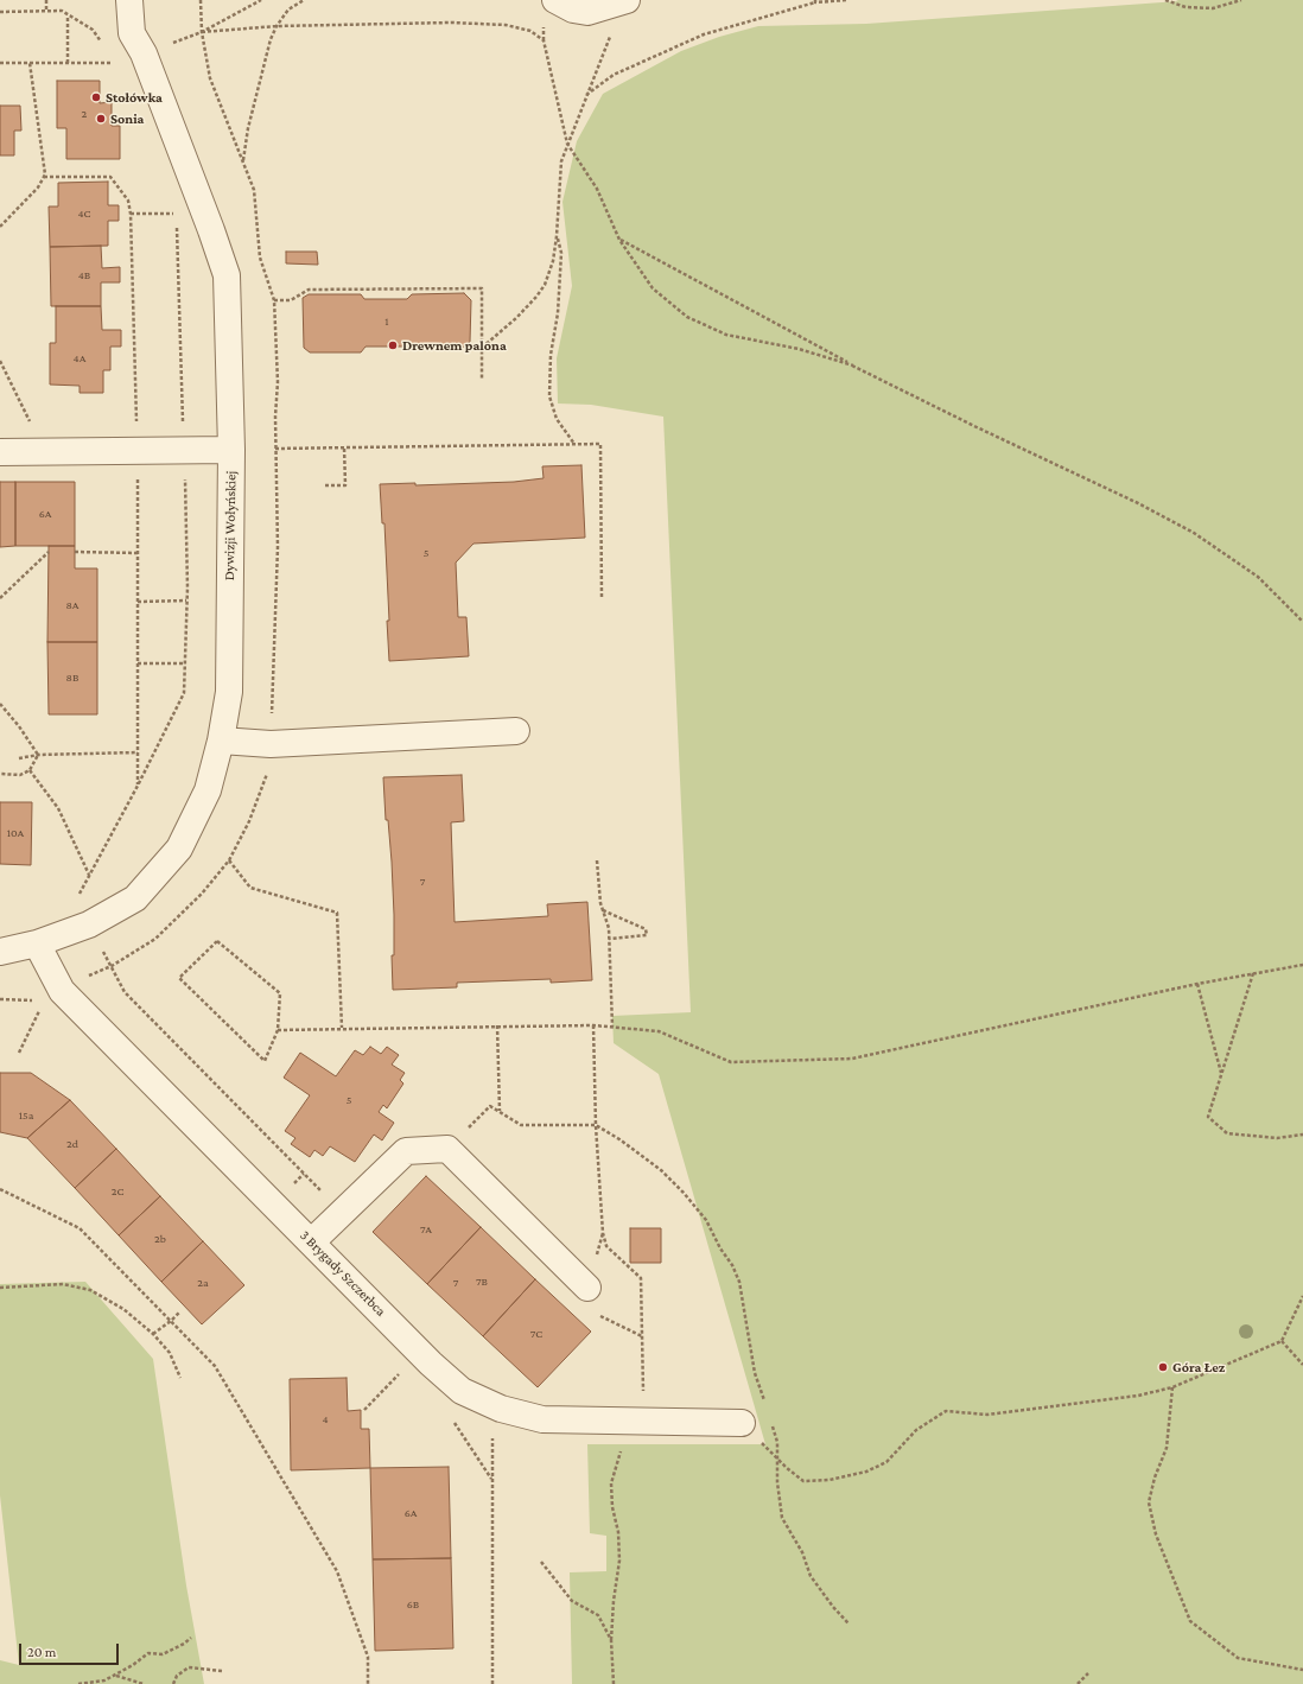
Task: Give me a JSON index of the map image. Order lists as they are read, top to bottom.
{
  "streets": {
    "street": ["Dywizji Wołyńskiej", "3 Brygady Szczerbca"]
  },
  "crossings": [
    ["Dywizji Wołyńskiej", "3 Brygady Szczerbca"]
  ],
  "places": [
    "Stołówka",
    "Sonia",
    "Drewnem palona",
    "Góra Łez"
  ],
  "house_numbers": [
    "2",
    "4C",
    "4B",
    "1",
    "4A",
    "6A",
    "5",
    "8A",
    "8B",
    "10A",
    "7",
    "5",
    "15a",
    "2d",
    "2C",
    "7A",
    "2b",
    "7B",
    "2a",
    "7",
    "7C",
    "4",
    "6A",
    "6B"
  ],
  "scale_bar": "20 m"
}
